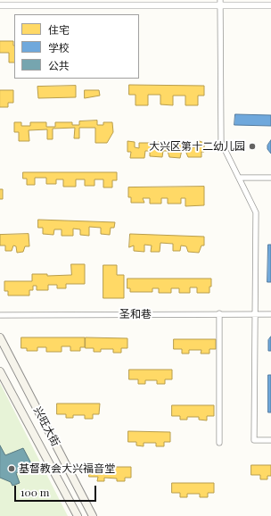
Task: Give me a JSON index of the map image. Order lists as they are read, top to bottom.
{
  "streets": {
    "main road": ["兴旺大街"],
    "street": ["圣和巷"]
  },
  "places": ["大兴区第十二幼儿园", "基督教会大兴福音堂"],
  "legend": ["住宅", "学校", "公共"],
  "scale_bar": "100 m"
}
